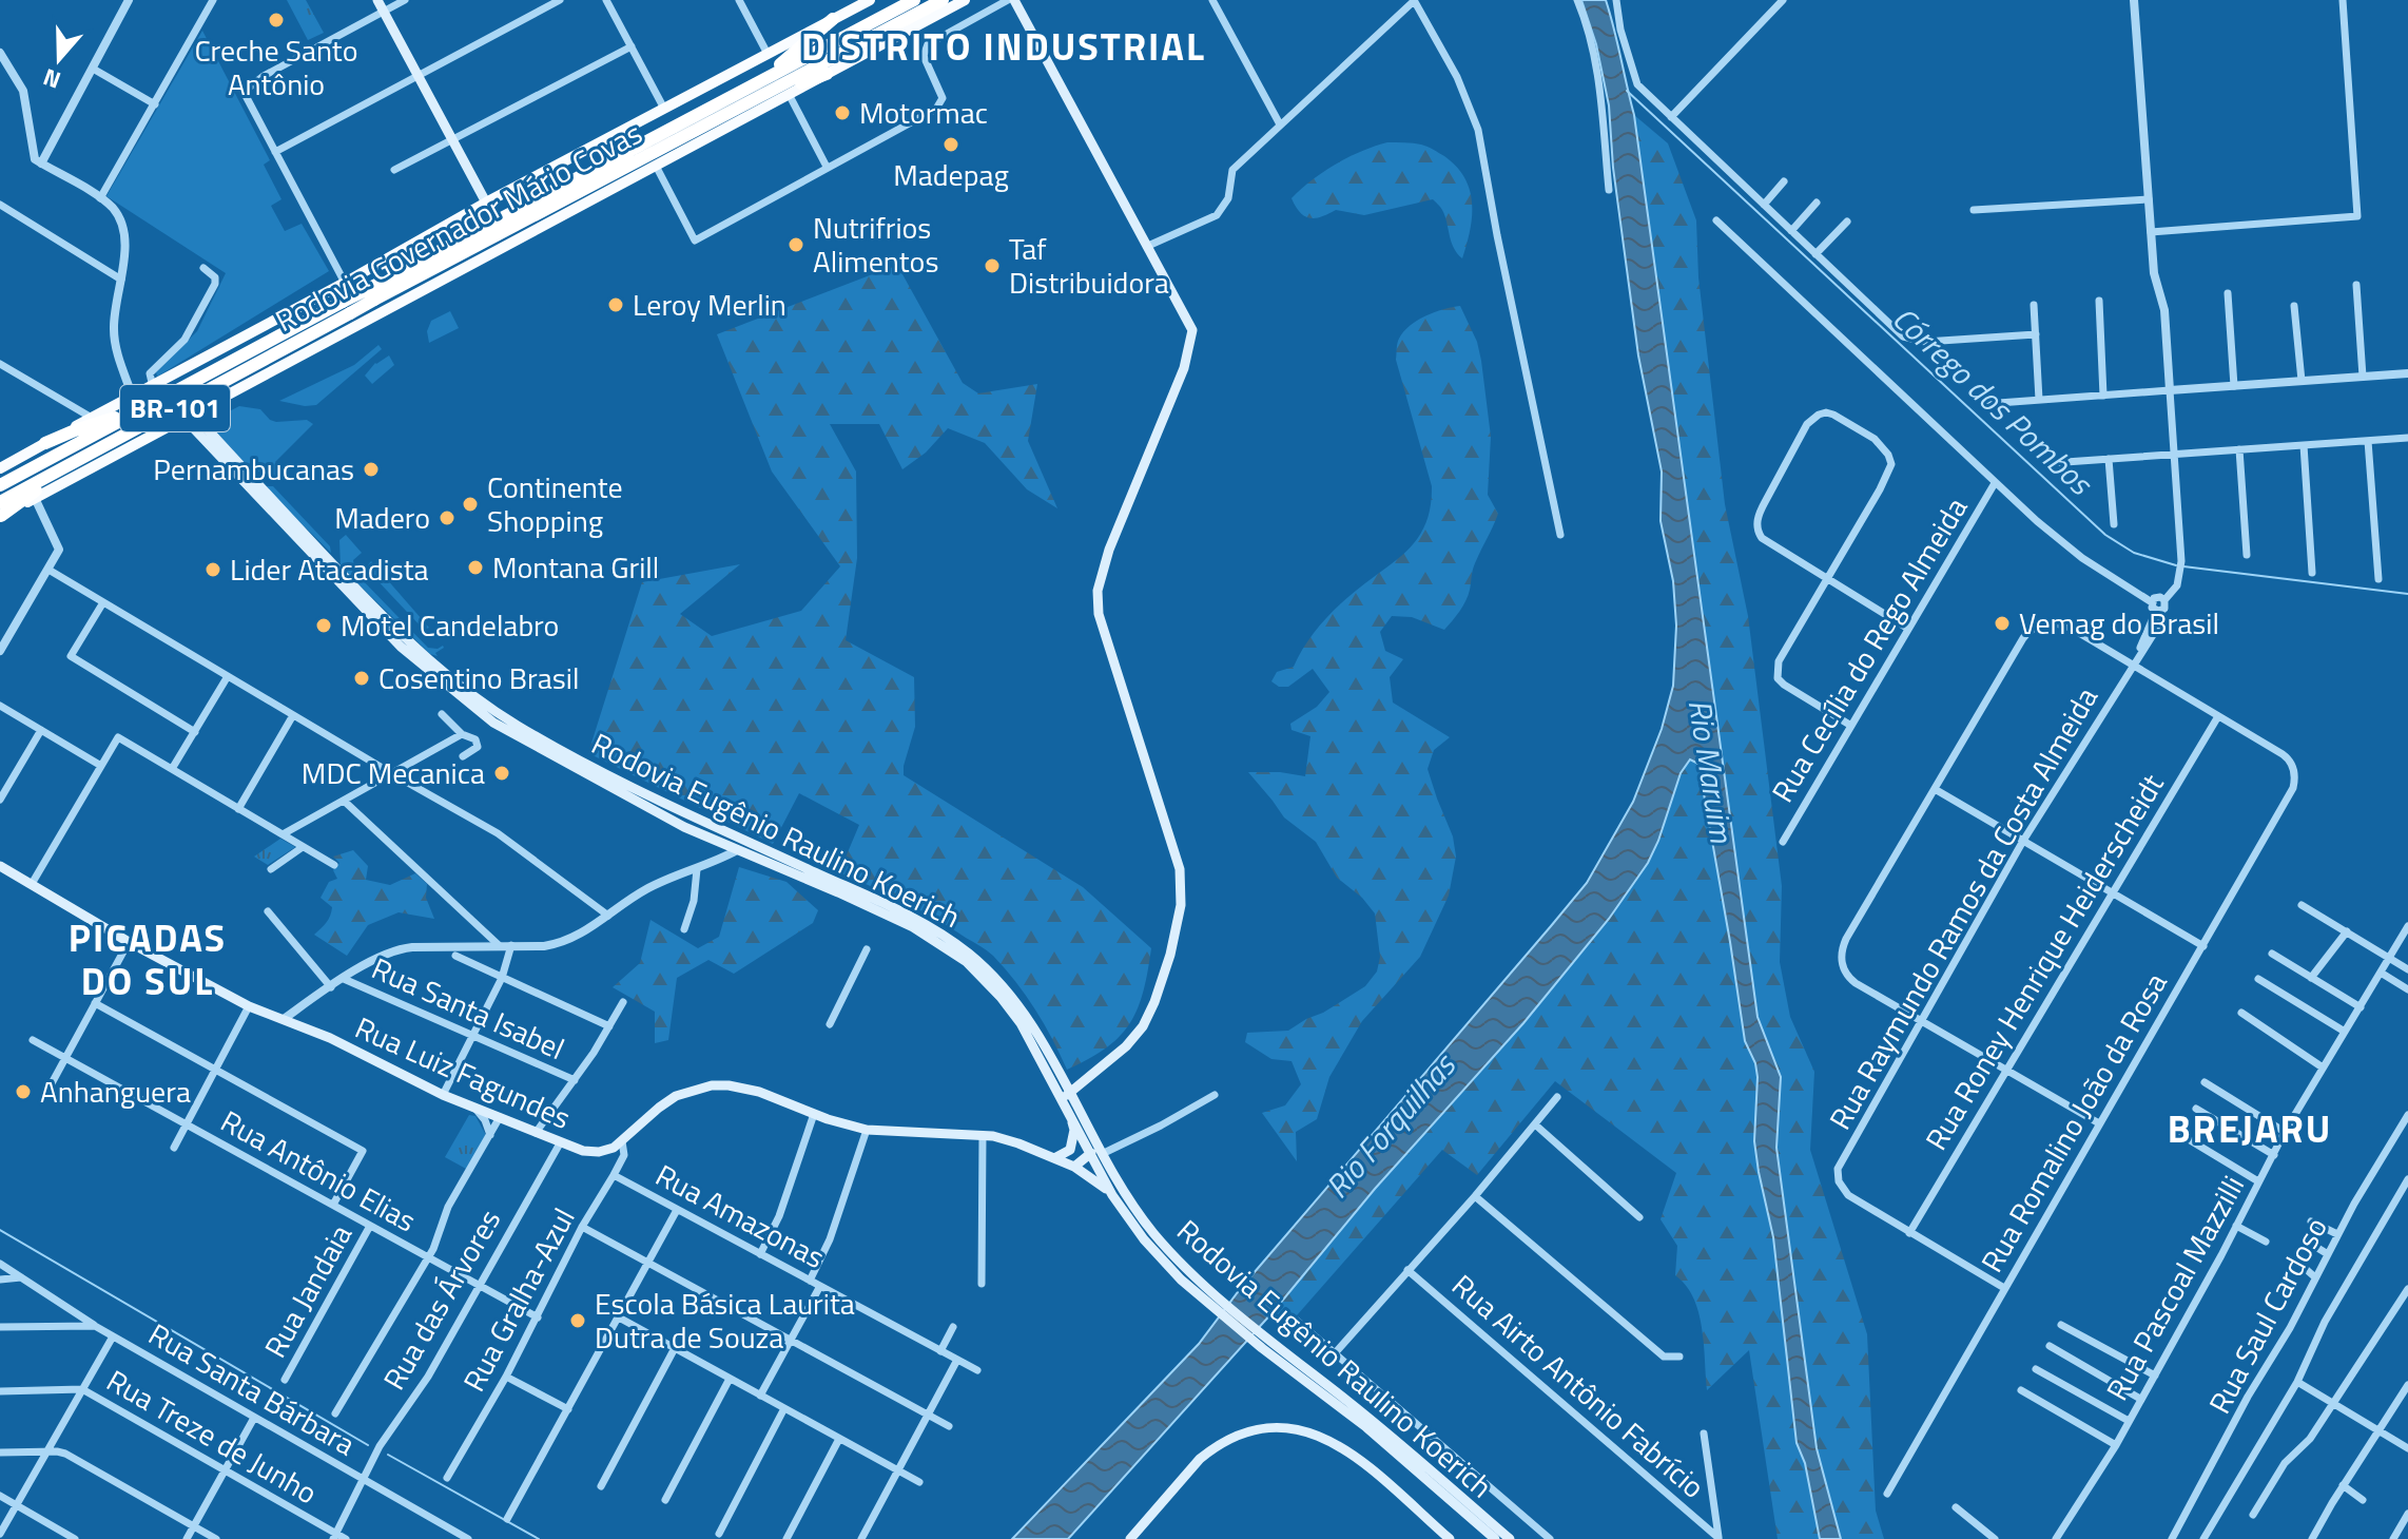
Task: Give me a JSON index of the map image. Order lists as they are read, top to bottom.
{
  "streets": {
    "highway": ["Rodovia Governador Mário Covas", "BR-101"],
    "main road": ["Rodovia Eugênio Raulino Koerich", "Rua Luiz Fagundes"],
    "street": [
      "Rua Cecília do Rego Almeida",
      "Rua Raymundo Ramos da Costa Almeida",
      "Rua Roney Henrique Heiderscheidt",
      "Rua Santa Isabel",
      "Rua Romalino João da Rosa",
      "Rua Antônio Elias",
      "Rua Amazonas",
      "Rua Pascoal Mazzilli",
      "Rua Jandaia",
      "Rua das Árvores",
      "Rua Gralha-Azul",
      "Rua Saul Cardoso",
      "Rua Airto Antônio Fabrício",
      "Rua Santa Bárbara",
      "Rua Treze de Junho"
    ]
  },
  "crossings": [
    ["Rua Raymundo Ramos da Costa Almeida", "Rua Roney Henrique Heiderscheidt"],
    ["Rua Roney Henrique Heiderscheidt", "Rua Romalino João da Rosa"],
    ["Rua Luiz Fagundes", "Rua das Árvores"],
    ["Rua Luiz Fagundes", "Rua Gralha-Azul"],
    ["Rua Antônio Elias", "Rua Jandaia"],
    ["Rua Antônio Elias", "Rua das Árvores"],
    ["Rua Antônio Elias", "Rua Gralha-Azul"],
    ["Rua Amazonas", "Rua Gralha-Azul"],
    ["Rua das Árvores", "Rua Santa Bárbara"],
    ["Rua das Árvores", "Rua Treze de Junho"]
  ],
  "districts": ["DISTRITO INDUSTRIAL", "PICADAS DO SUL", "BREJARU"],
  "water": ["Córrego dos Pombos", "Rio Maruim", "Rio Forquilhas"],
  "places": [
    "Creche Santo Antônio",
    "Motormac",
    "Madepag",
    "Nutrifrios Alimentos",
    "Taf Distribuidora",
    "Leroy Merlin",
    "Pernambucanas",
    "Continente Shopping",
    "Madero",
    "Montana Grill",
    "Lider Atacadista",
    "Vemag do Brasil",
    "Motel Candelabro",
    "Cosentino Brasil",
    "MDC Mecanica",
    "Anhanguera",
    "Escola Básica Laurita Dutra de Souza"
  ],
  "north": "bottom"
}
